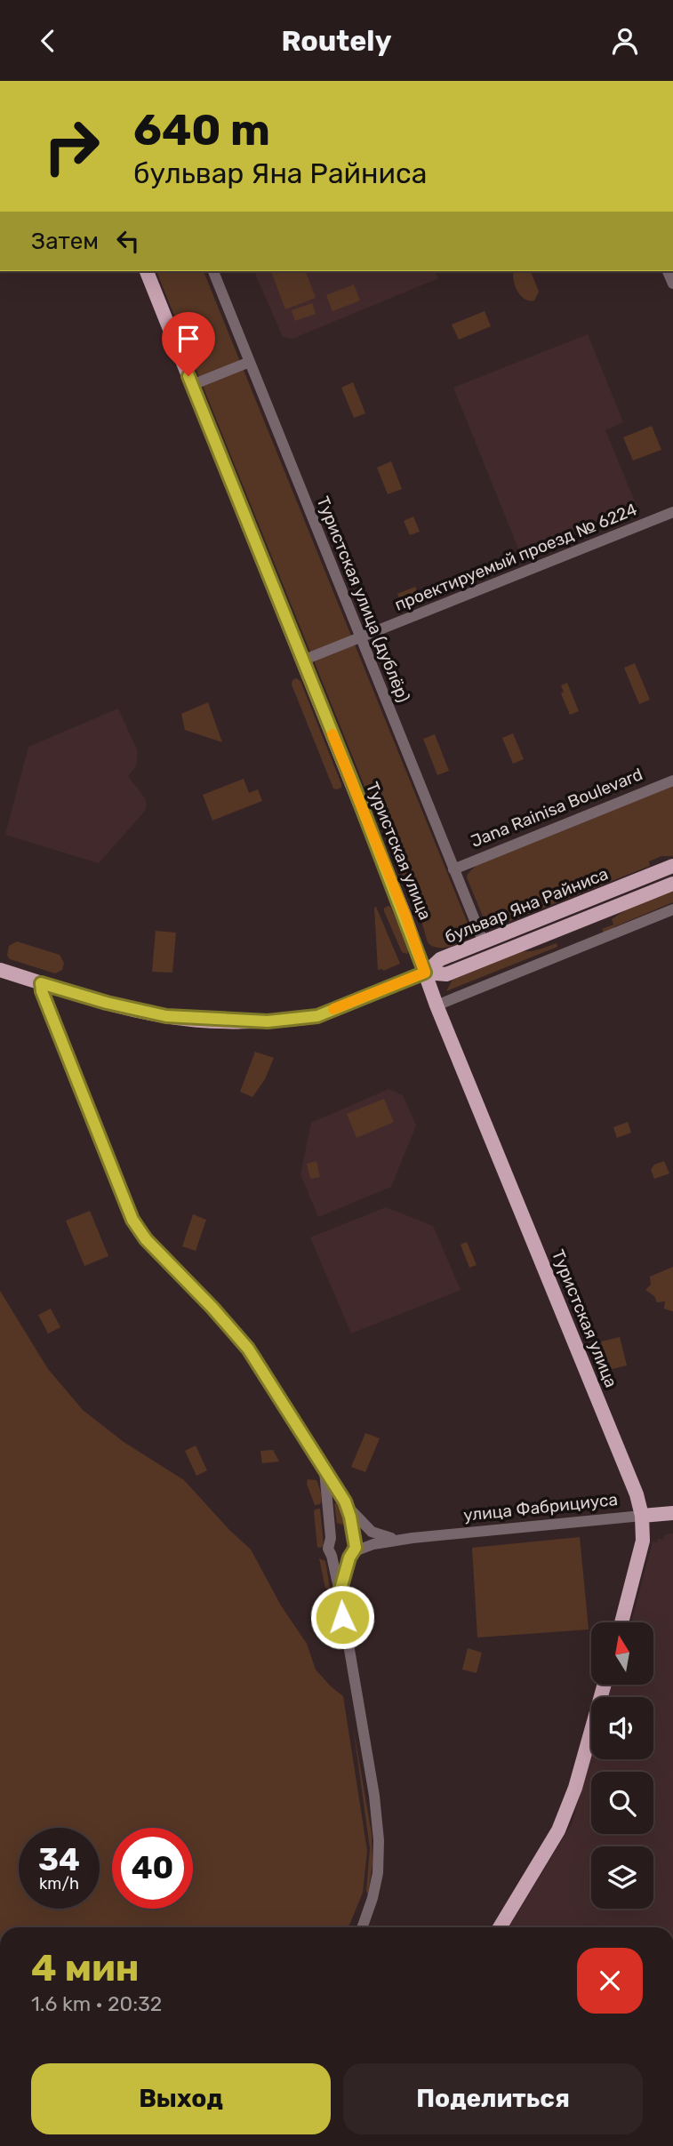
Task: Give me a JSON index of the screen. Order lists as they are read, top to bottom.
{
  "streets": {
    "main road": ["Туристская улица", "бульвар Яна Райниса", "улица Фабрициуса"],
    "street": ["проектируемый проезд № 6224", "Туристская улица (дублёр)", "Jana Rainisa Boulevard"]
  },
  "crossings": [
    ["проектируемый проезд № 6224", "Туристская улица (дублёр)"],
    ["проектируемый проезд № 6224", "Туристская улица"],
    ["Туристская улица (дублёр)", "Jana Rainisa Boulevard"],
    ["Туристская улица (дублёр)", "бульвар Яна Райниса"],
    ["Туристская улица", "бульвар Яна Райниса"],
    ["Туристская улица", "улица Фабрициуса"]
  ],
  "north": "top",
  "page": {
    "header": "Routely",
    "turn": ["640 m", "бульвар Яна Райниса"],
    "then": "Затем",
    "speed": "34 km/h",
    "limit": "40",
    "heading": ["4 мин", "1.6 km · 20:32"],
    "buttons": ["Выход", "Поделиться"]
  }
}
